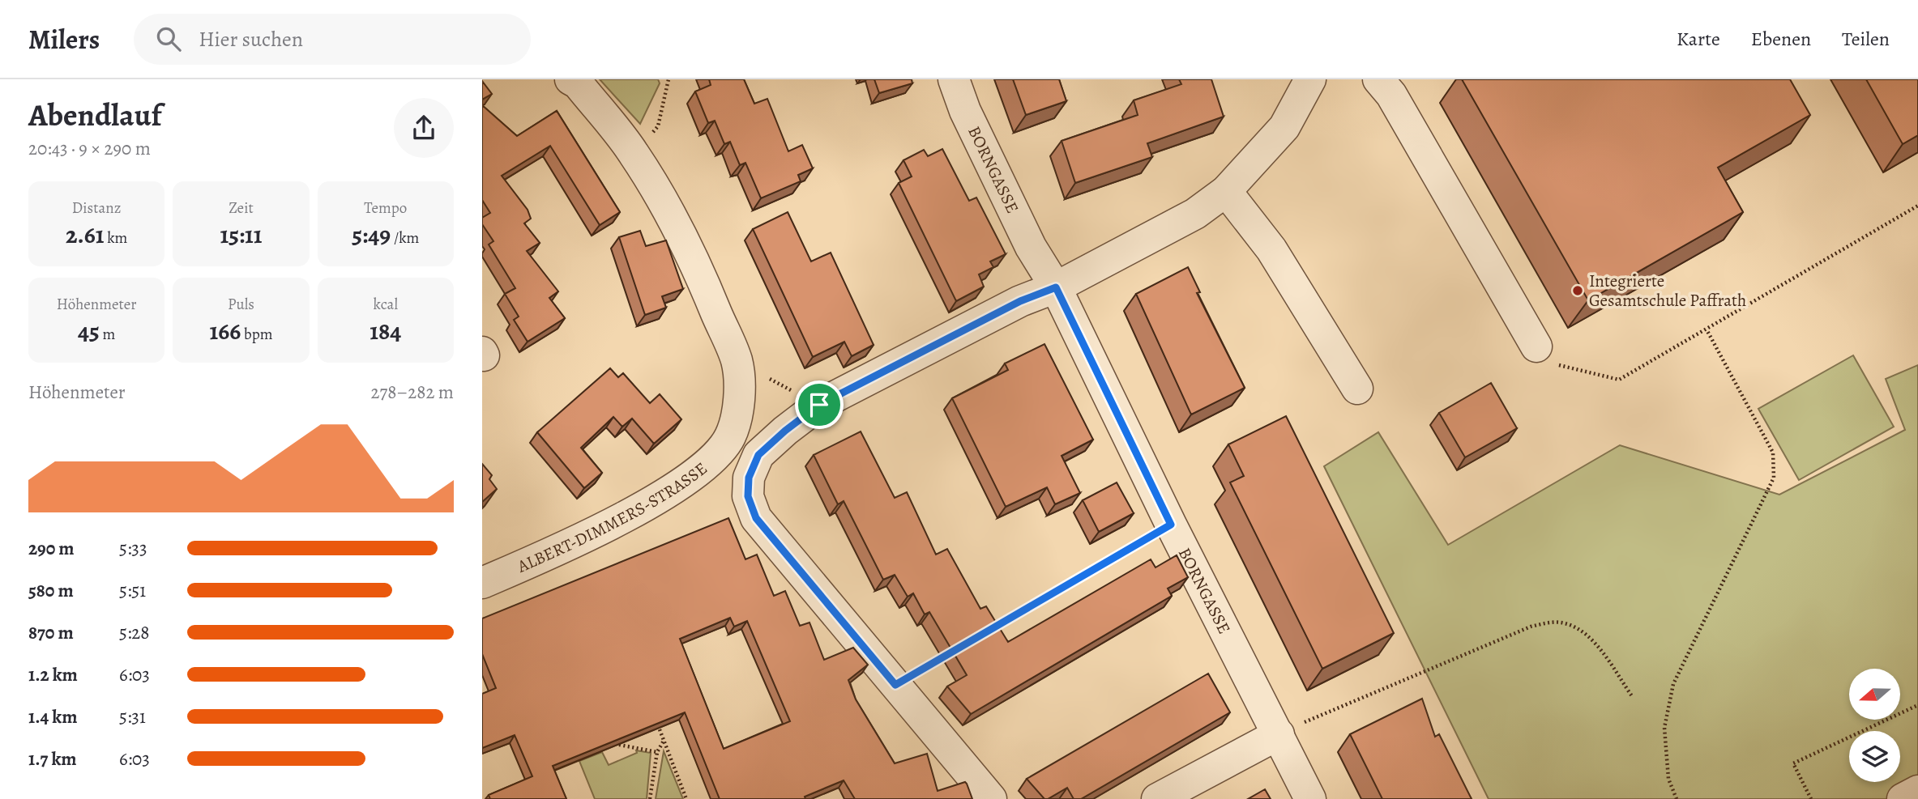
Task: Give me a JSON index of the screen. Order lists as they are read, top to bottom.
{
  "streets": {
    "street": ["BORNGASSE", "ALBERT-DIMMERS-STRASSE"]
  },
  "places": ["Integrierte Gesamtschule Paffrath"],
  "north": "left",
  "page": {
    "header": "Milers",
    "search": "Hier suchen",
    "nav": ["Karte", "Ebenen", "Teilen"],
    "heading": ["Abendlauf", "20:43 · 9 × 290 m"],
    "stats": [
      ["Distanz", "2.61 km"],
      ["Zeit", "15:11"],
      ["Tempo", "5:49 /km"],
      ["Höhenmeter", "45 m"],
      ["Puls", "166 bpm"],
      ["kcal", "184"]
    ],
    "chart": ["Höhenmeter", "278–282 m"],
    "list": [
      {
        "name": "290 m",
        "note": "5:33"
      },
      {
        "name": "580 m",
        "note": "5:51"
      },
      {
        "name": "870 m",
        "note": "5:28"
      },
      {
        "name": "1.2 km",
        "note": "6:03"
      },
      {
        "name": "1.4 km",
        "note": "5:31"
      },
      {
        "name": "1.7 km",
        "note": "6:03"
      }
    ]
  }
}
